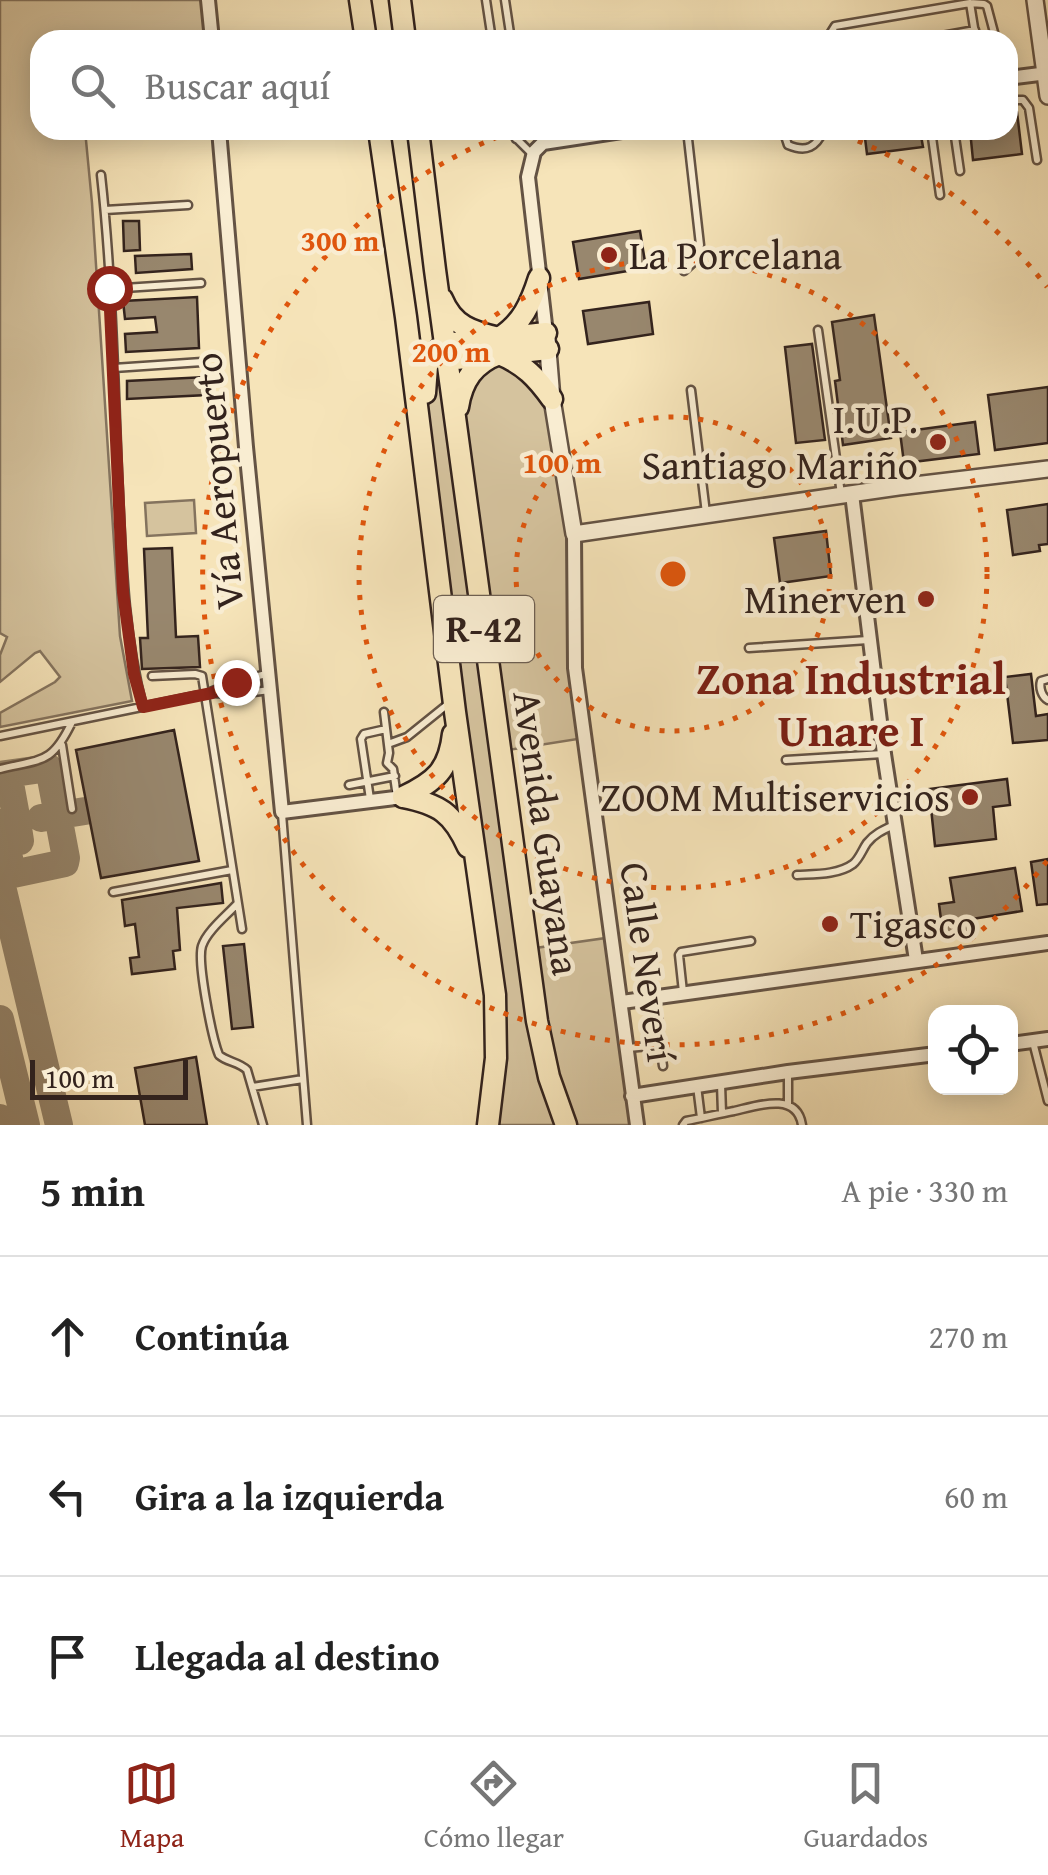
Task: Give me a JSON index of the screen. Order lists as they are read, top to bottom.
{
  "streets": {
    "main road": ["R-42", "Avenida Guayana"],
    "street": ["Vía Aeropuerto", "Calle Neverí"]
  },
  "districts": ["Zona Industrial Unare I"],
  "places": [
    "La Porcelana",
    "I.U.P. Santiago Mariño",
    "Minerven",
    "ZOOM Multiservicios",
    "Tigasco"
  ],
  "scale_bar": "100 m",
  "page": {
    "search": "Buscar aquí",
    "scale": "100 m",
    "heading": ["5 min", "A pie · 330 m"],
    "list": [
      ["Continúa", "270 m"],
      ["Gira a la izquierda", "60 m"],
      "Llegada al destino"
    ],
    "nav": ["Mapa", "Cómo llegar", "Guardados"]
  },
  "rings": ["300 m", "200 m", "100 m"]
}
